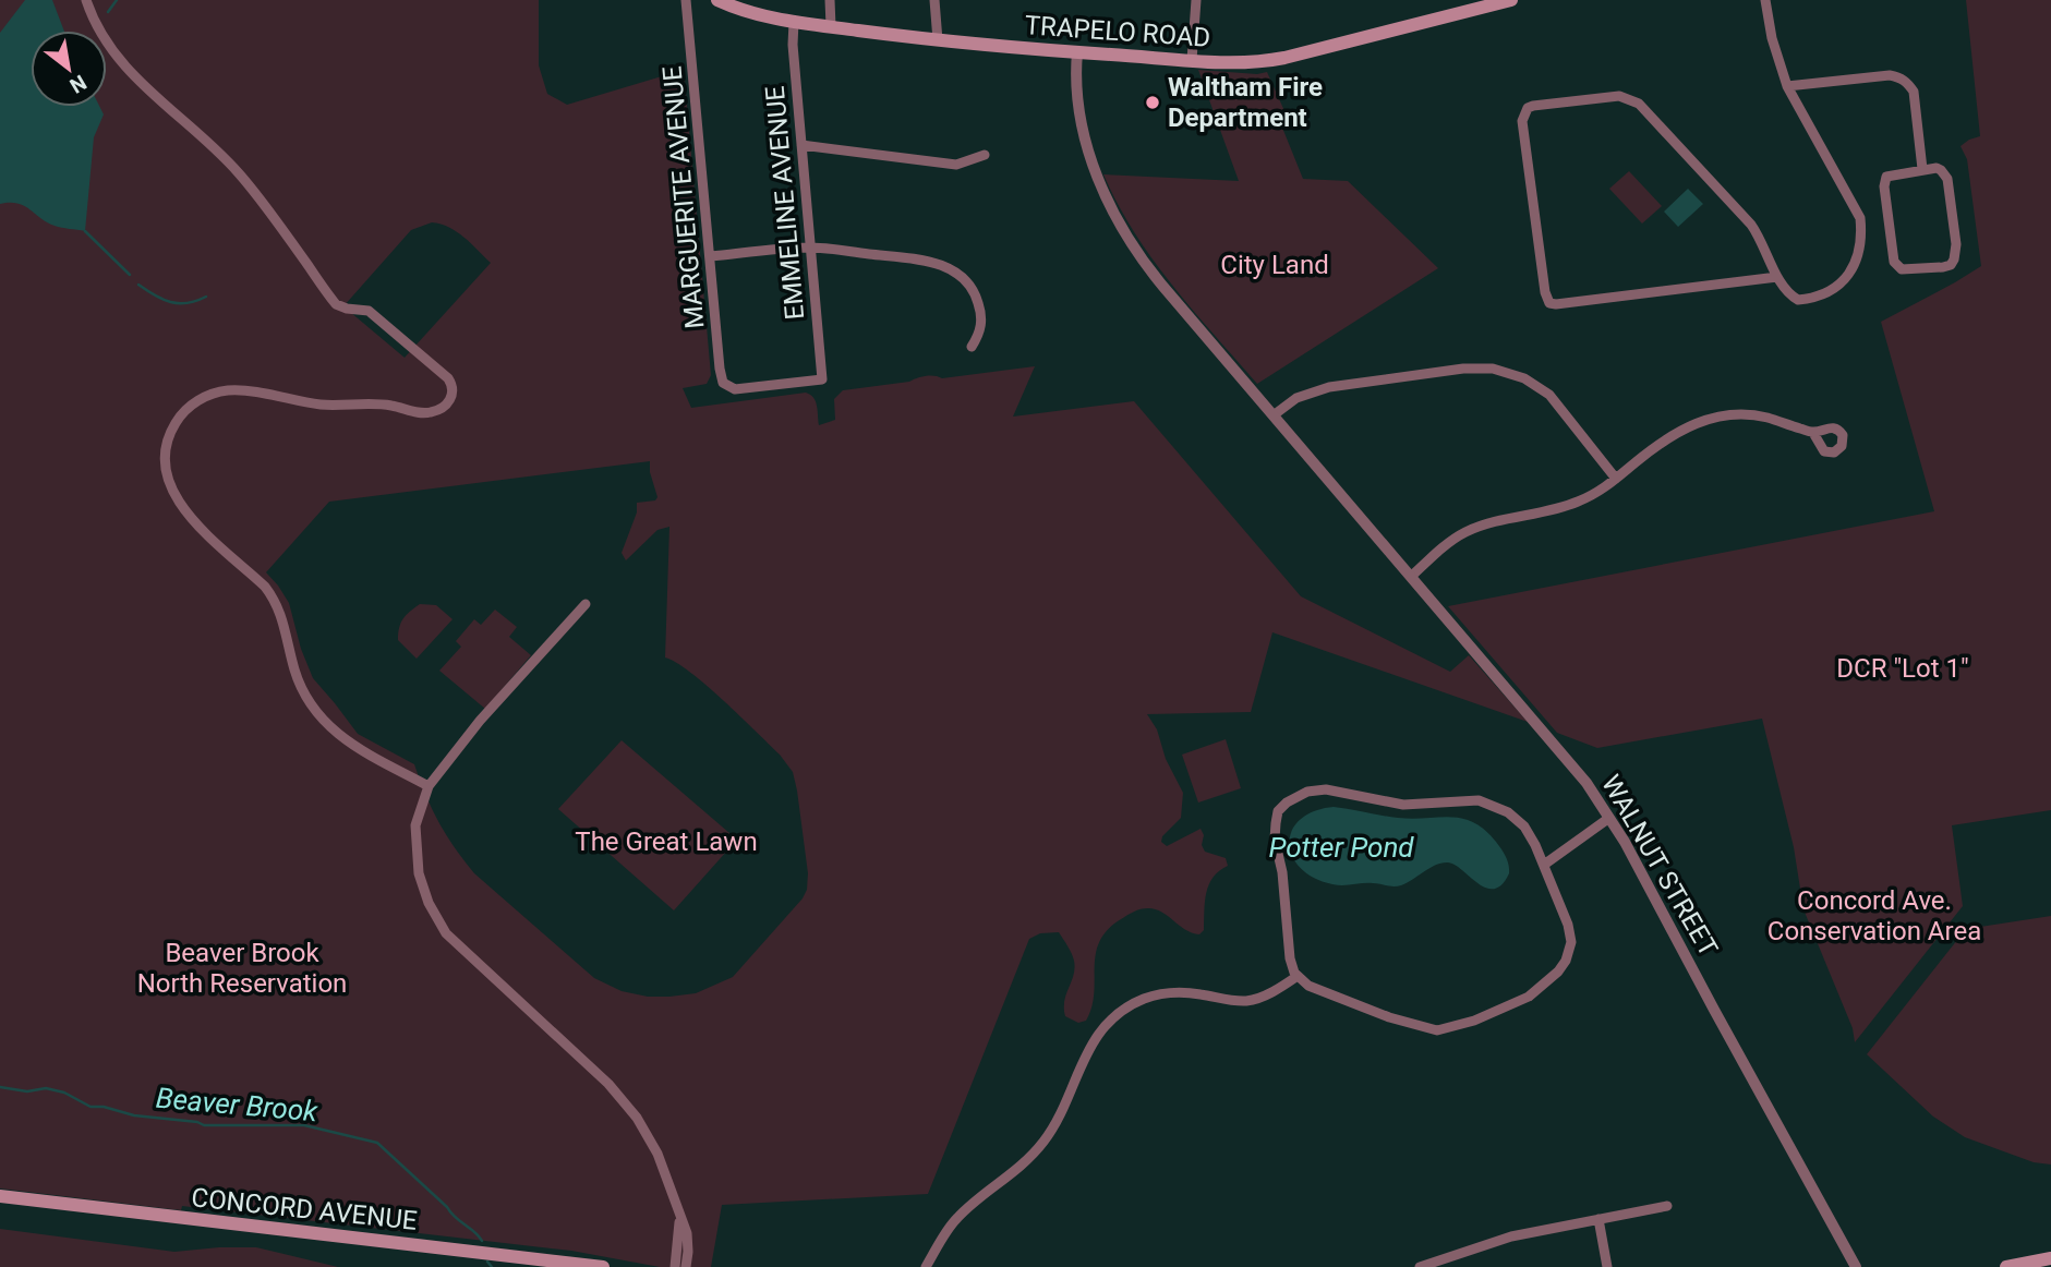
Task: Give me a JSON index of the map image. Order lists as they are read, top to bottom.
{
  "streets": {
    "main road": ["TRAPELO ROAD", "CONCORD AVENUE"],
    "street": ["MARGUERITE AVENUE", "EMMELINE AVENUE", "WALNUT STREET"]
  },
  "crossings": [
    ["TRAPELO ROAD", "EMMELINE AVENUE"],
    ["TRAPELO ROAD", "WALNUT STREET"],
    ["MARGUERITE AVENUE", "EMMELINE AVENUE"]
  ],
  "water": ["Potter Pond", "Beaver Brook"],
  "parks": [
    "City Land",
    "DCR \"Lot 1\"",
    "The Great Lawn",
    "Concord Ave. Conservation Area",
    "Beaver Brook North Reservation"
  ],
  "places": ["Waltham Fire Department"],
  "north": "bottom right"
}
